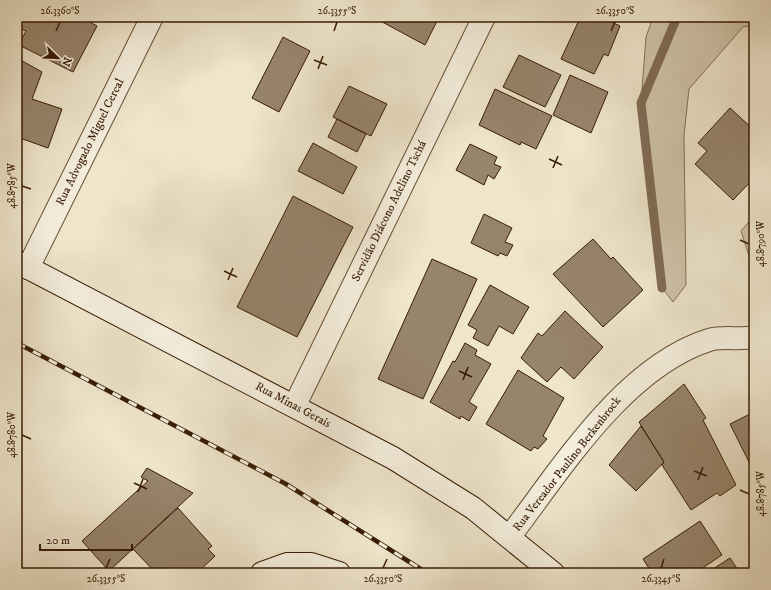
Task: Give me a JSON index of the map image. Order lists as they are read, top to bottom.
{
  "streets": {
    "street": [
      "Rua Advogado Miguel Cercal",
      "Servidão Diácono Adelino Tschá",
      "Rua Minas Gerais",
      "Rua Vereador Paulino Berkenbrock"
    ]
  },
  "crossings": [
    ["Rua Advogado Miguel Cercal", "Rua Minas Gerais"],
    ["Servidão Diácono Adelino Tschá", "Rua Minas Gerais"],
    ["Rua Minas Gerais", "Rua Vereador Paulino Berkenbrock"]
  ],
  "scale_bar": "20 m",
  "north": "bottom right",
  "coordinates": [
    "26.3360°S",
    "26.3355°S",
    "26.3350°S",
    "48.8785°W",
    "48.8790°W",
    "48.8780°W",
    "26.3345°S"
  ]
}
